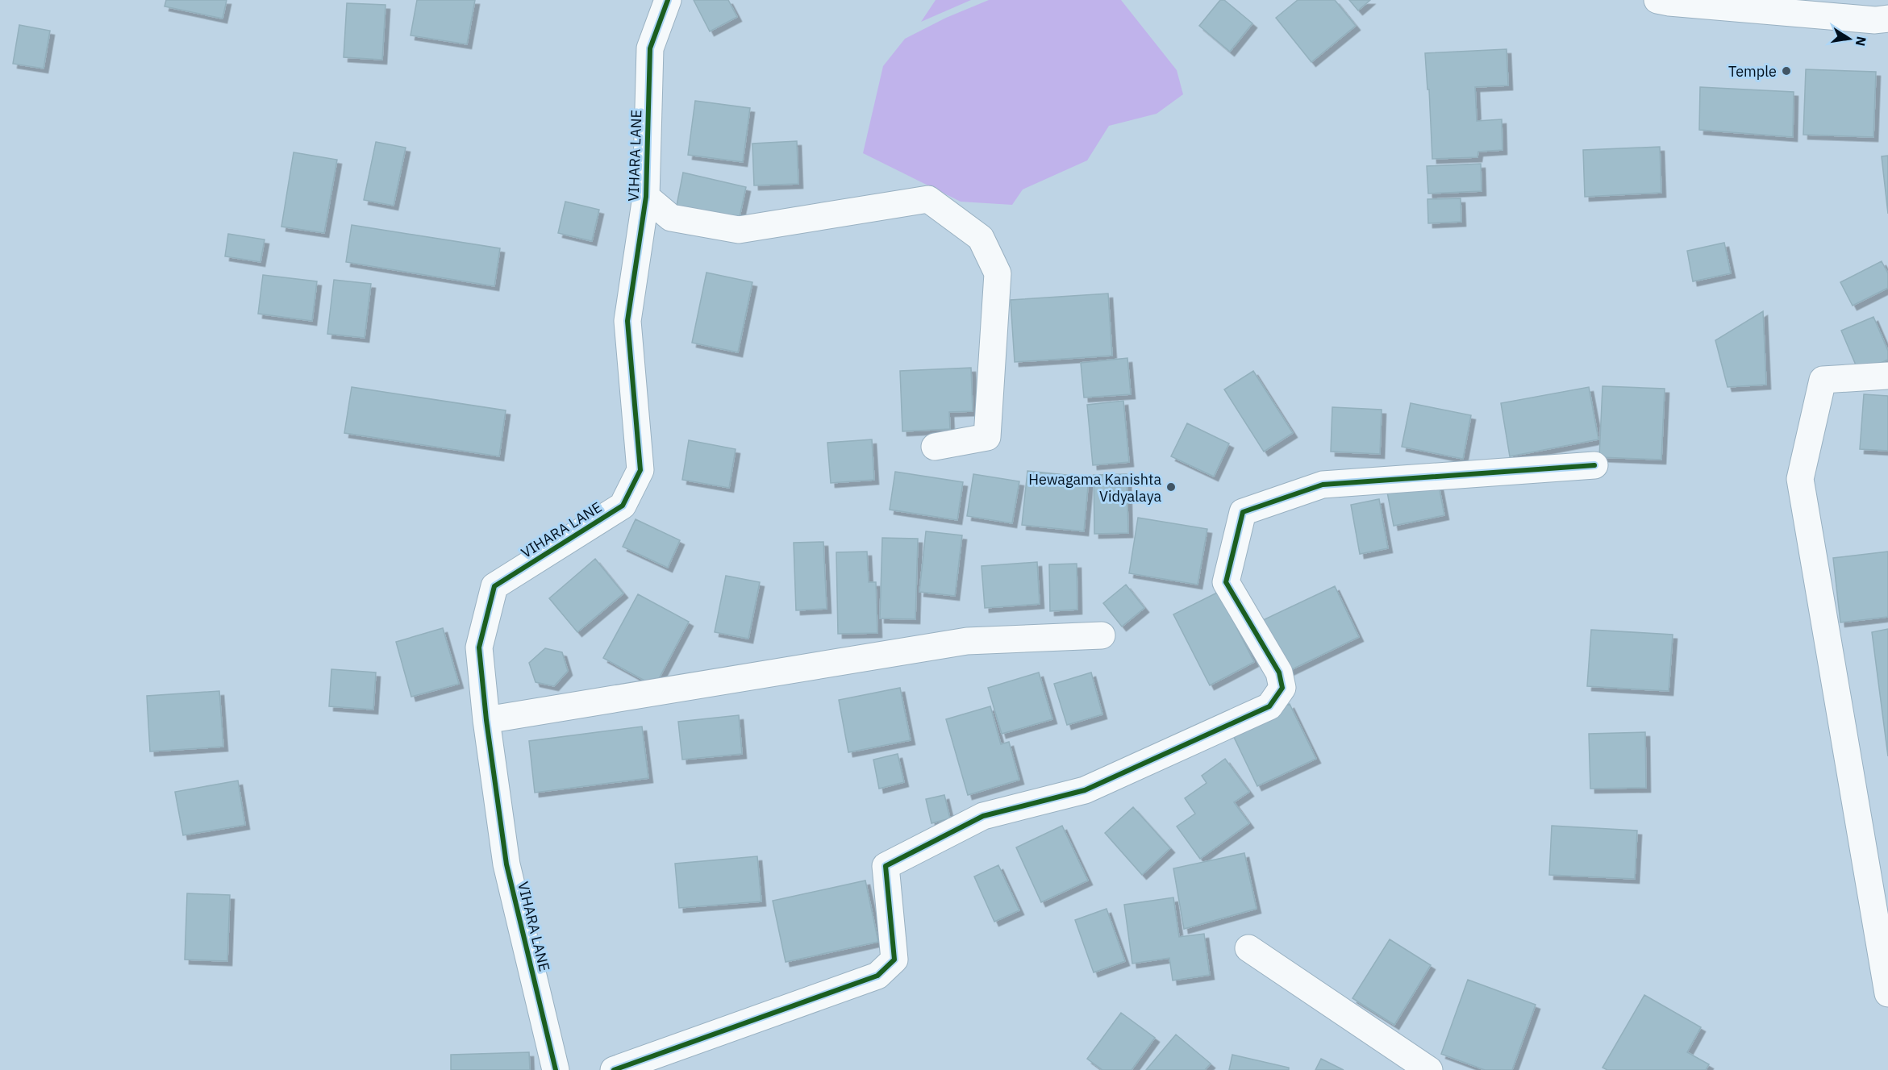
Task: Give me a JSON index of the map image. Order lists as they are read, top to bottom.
{
  "streets": {
    "street": ["VIHARA LANE"]
  },
  "places": ["Temple", "Hewagama Kanishta Vidyalaya"],
  "north": "right"
}
